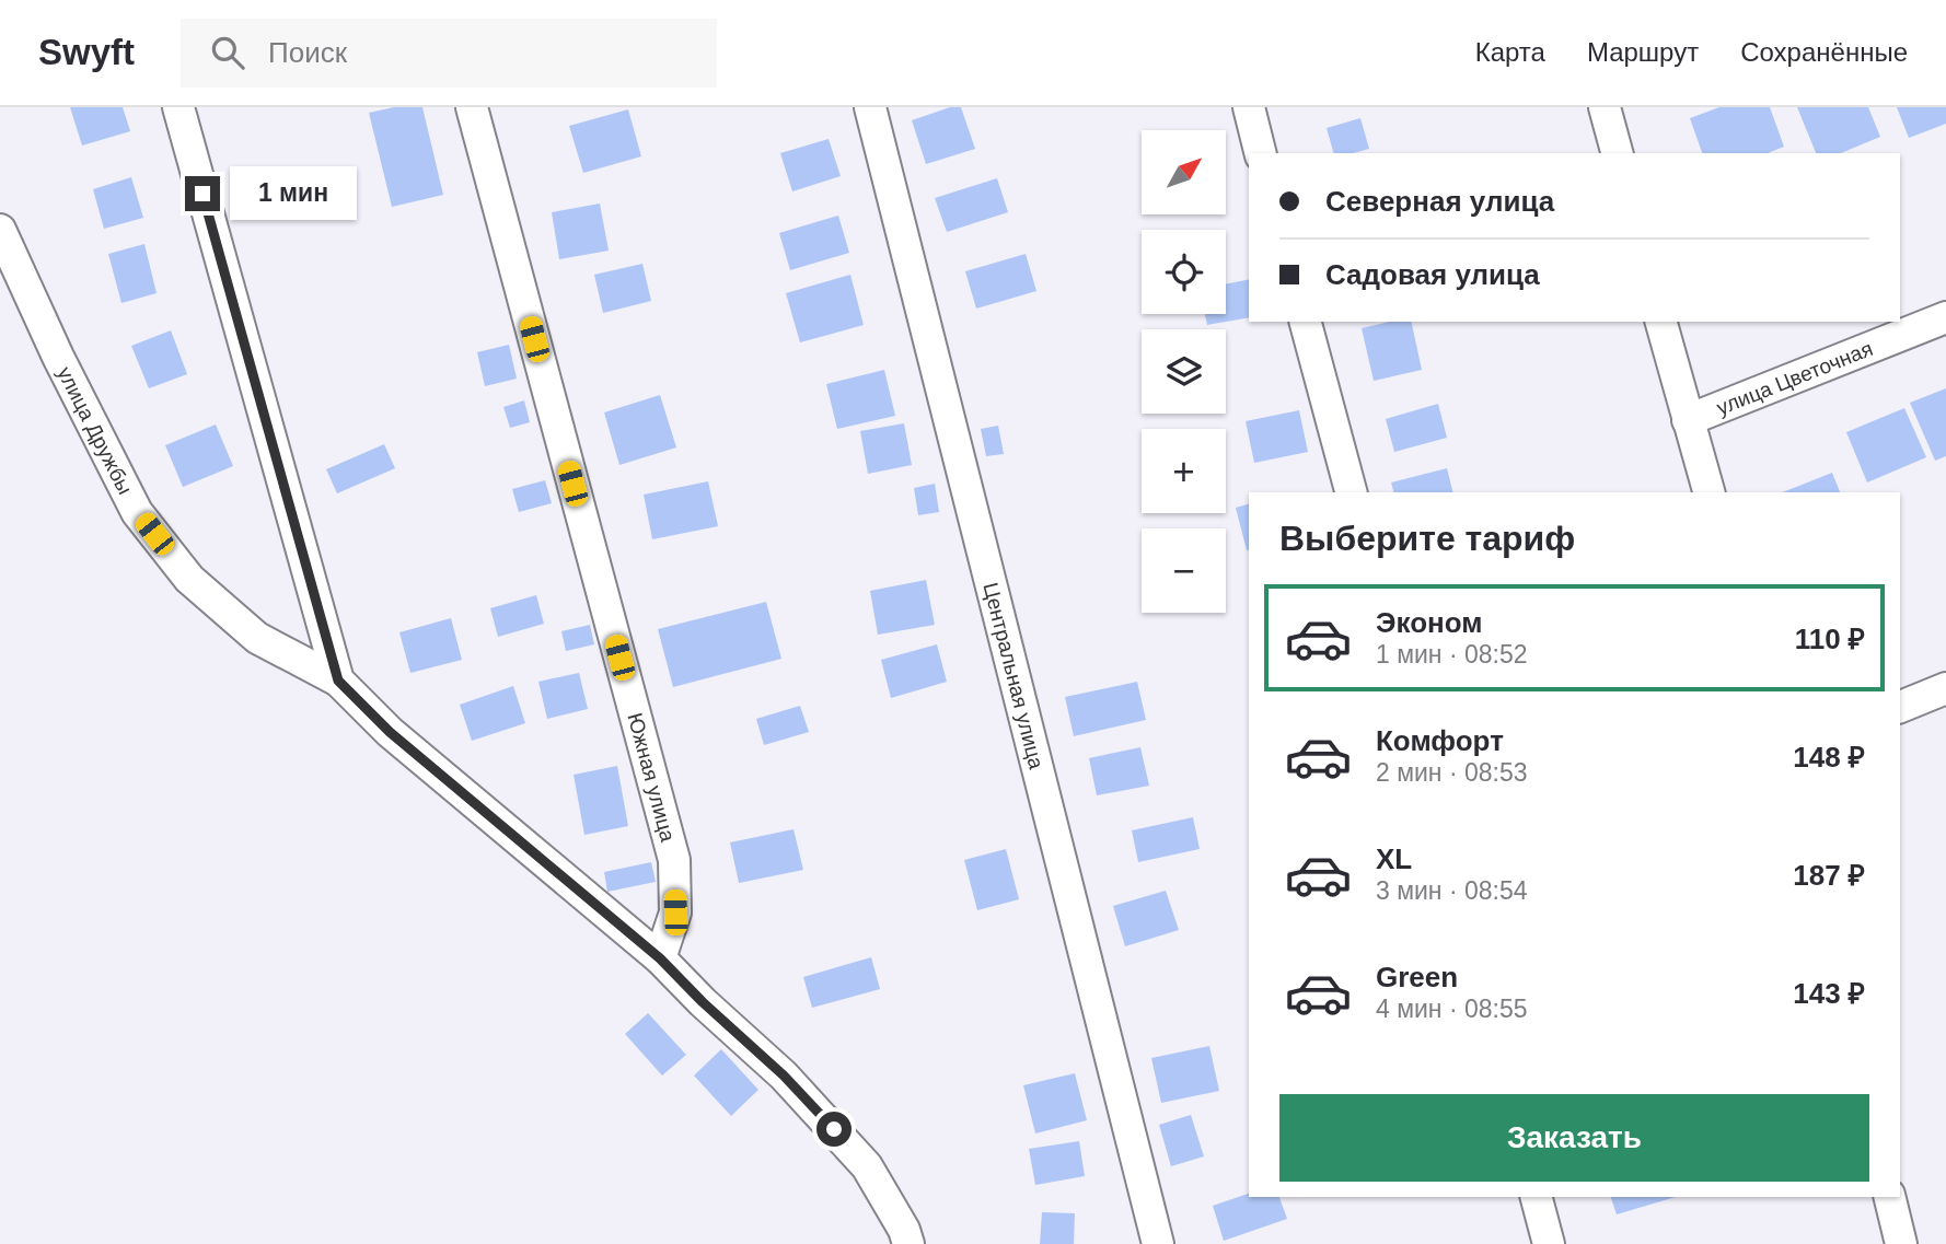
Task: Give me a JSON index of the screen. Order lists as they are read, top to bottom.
{
  "streets": {
    "street": [
      "улица Цветочная",
      "улица Дружбы",
      "Центральная улица",
      "Южная улица"
    ]
  },
  "north": "top right",
  "page": {
    "header": "Swyft",
    "search": "Поиск",
    "nav": ["Карта", "Маршрут", "Сохранённые"],
    "map_buttons": ["+", "−"],
    "banner": ["Северная улица", "Садовая улица"],
    "bubble": "1 мин",
    "heading": "Выберите тариф",
    "list": [
      {
        "name": "Эконом",
        "note": "1 мин · 08:52",
        "value": "110 ₽"
      },
      {
        "name": "Комфорт",
        "note": "2 мин · 08:53",
        "value": "148 ₽"
      },
      {
        "name": "XL",
        "note": "3 мин · 08:54",
        "value": "187 ₽"
      },
      {
        "name": "Green",
        "note": "4 мин · 08:55",
        "value": "143 ₽"
      }
    ],
    "buttons": "Заказать"
  }
}
